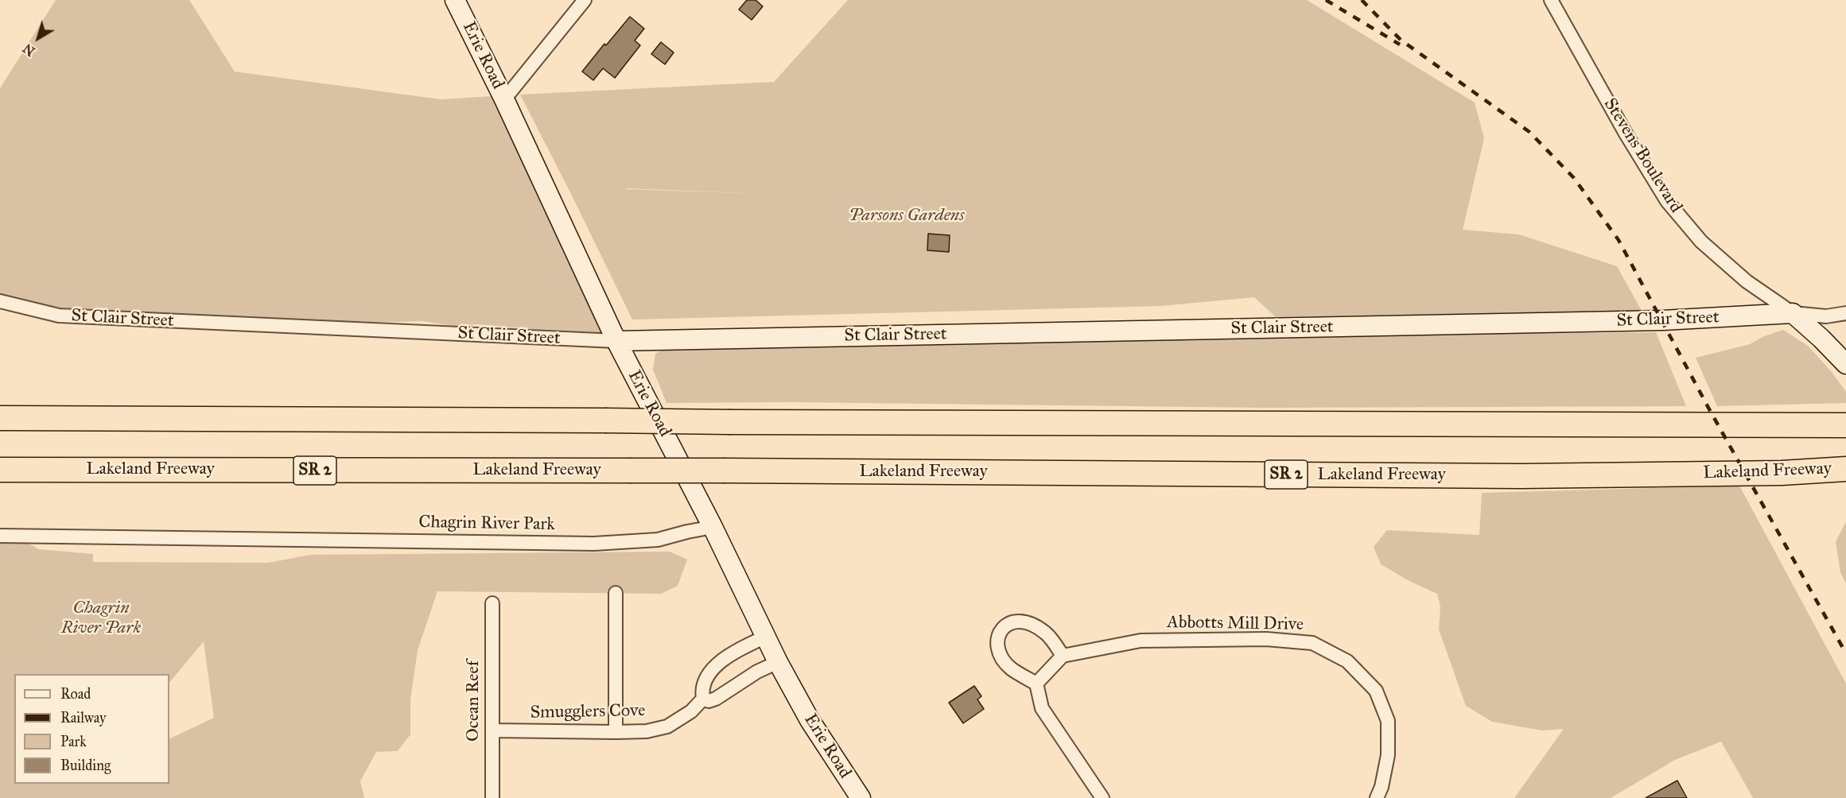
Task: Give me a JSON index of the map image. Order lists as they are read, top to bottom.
{
  "streets": {
    "highway": ["Lakeland Freeway", "SR 2"],
    "street": [
      "Erie Road",
      "Stevens Boulevard",
      "St Clair Street",
      "Chagrin River Park",
      "Abbotts Mill Drive",
      "Ocean Reef",
      "Smugglers Cove"
    ]
  },
  "crossings": [
    ["Erie Road", "St Clair Street"],
    ["Erie Road", "Chagrin River Park"],
    ["Erie Road", "Smugglers Cove"],
    ["Stevens Boulevard", "St Clair Street"],
    ["Ocean Reef", "Smugglers Cove"]
  ],
  "parks": ["Parsons Gardens", "Chagrin River Park"],
  "legend": [
    "Road",
    "Railway",
    "Park",
    "Building"
  ],
  "north": "bottom left"
}
